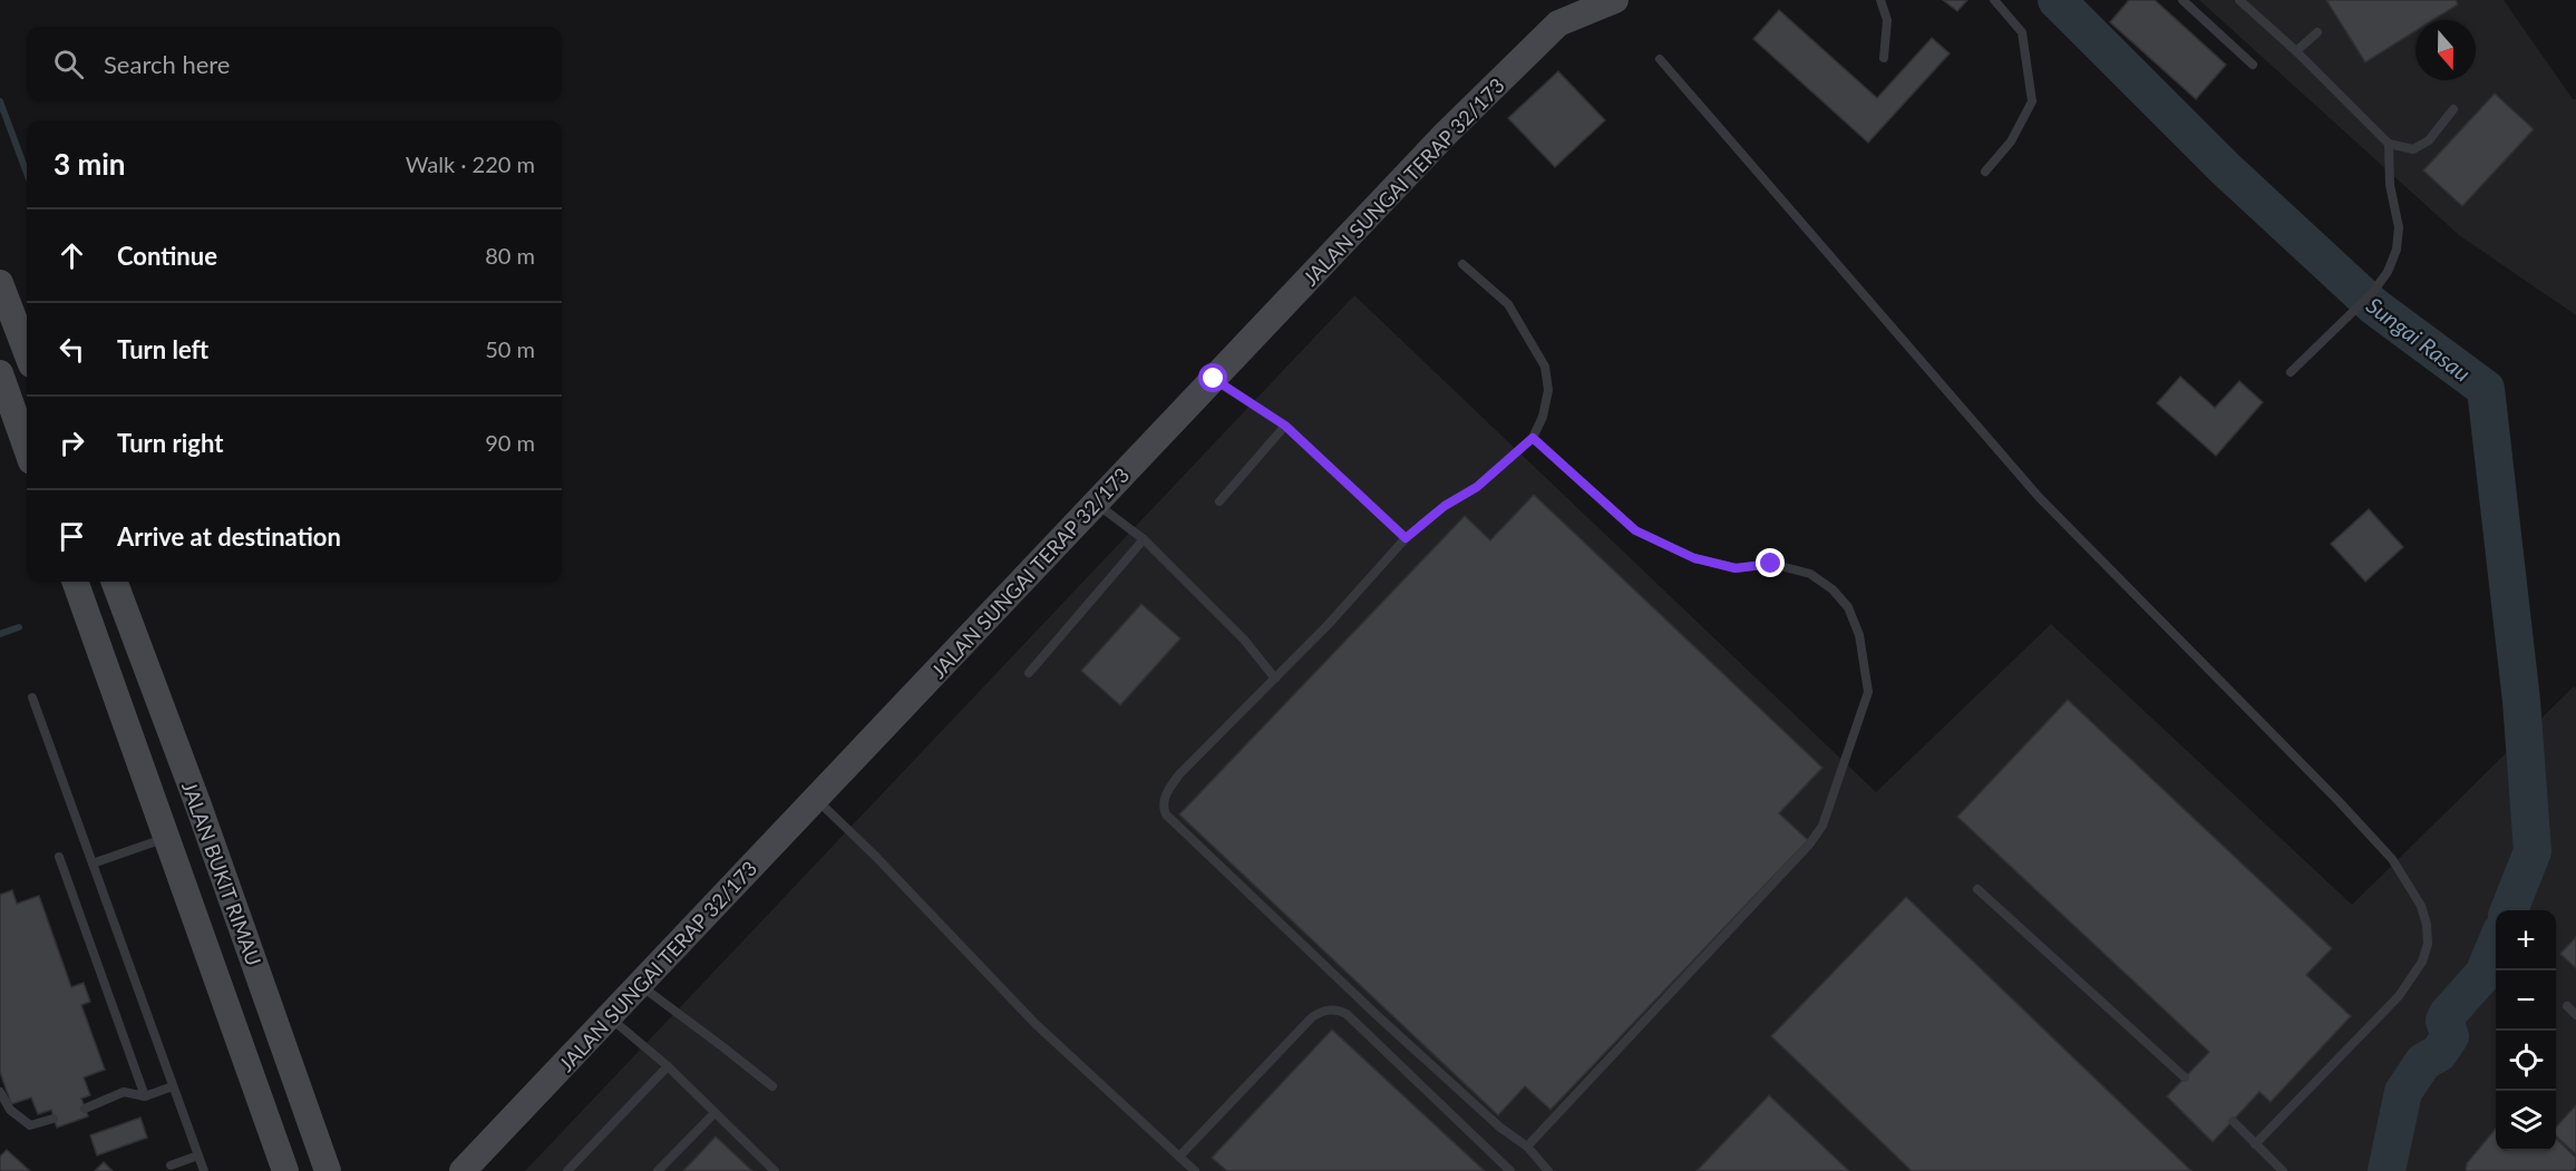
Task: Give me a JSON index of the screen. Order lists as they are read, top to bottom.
{
  "streets": {
    "street": ["JALAN SUNGAI TERAP 32/173", "JALAN BUKIT RIMAU"]
  },
  "water": ["Sungai Rasau"],
  "north": "bottom",
  "page": {
    "search": "Search here",
    "heading": ["3 min", "Walk · 220 m"],
    "list": [
      ["Continue", "80 m"],
      ["Turn left", "50 m"],
      ["Turn right", "90 m"],
      "Arrive at destination"
    ],
    "map_buttons": ["+", "−"]
  }
}
